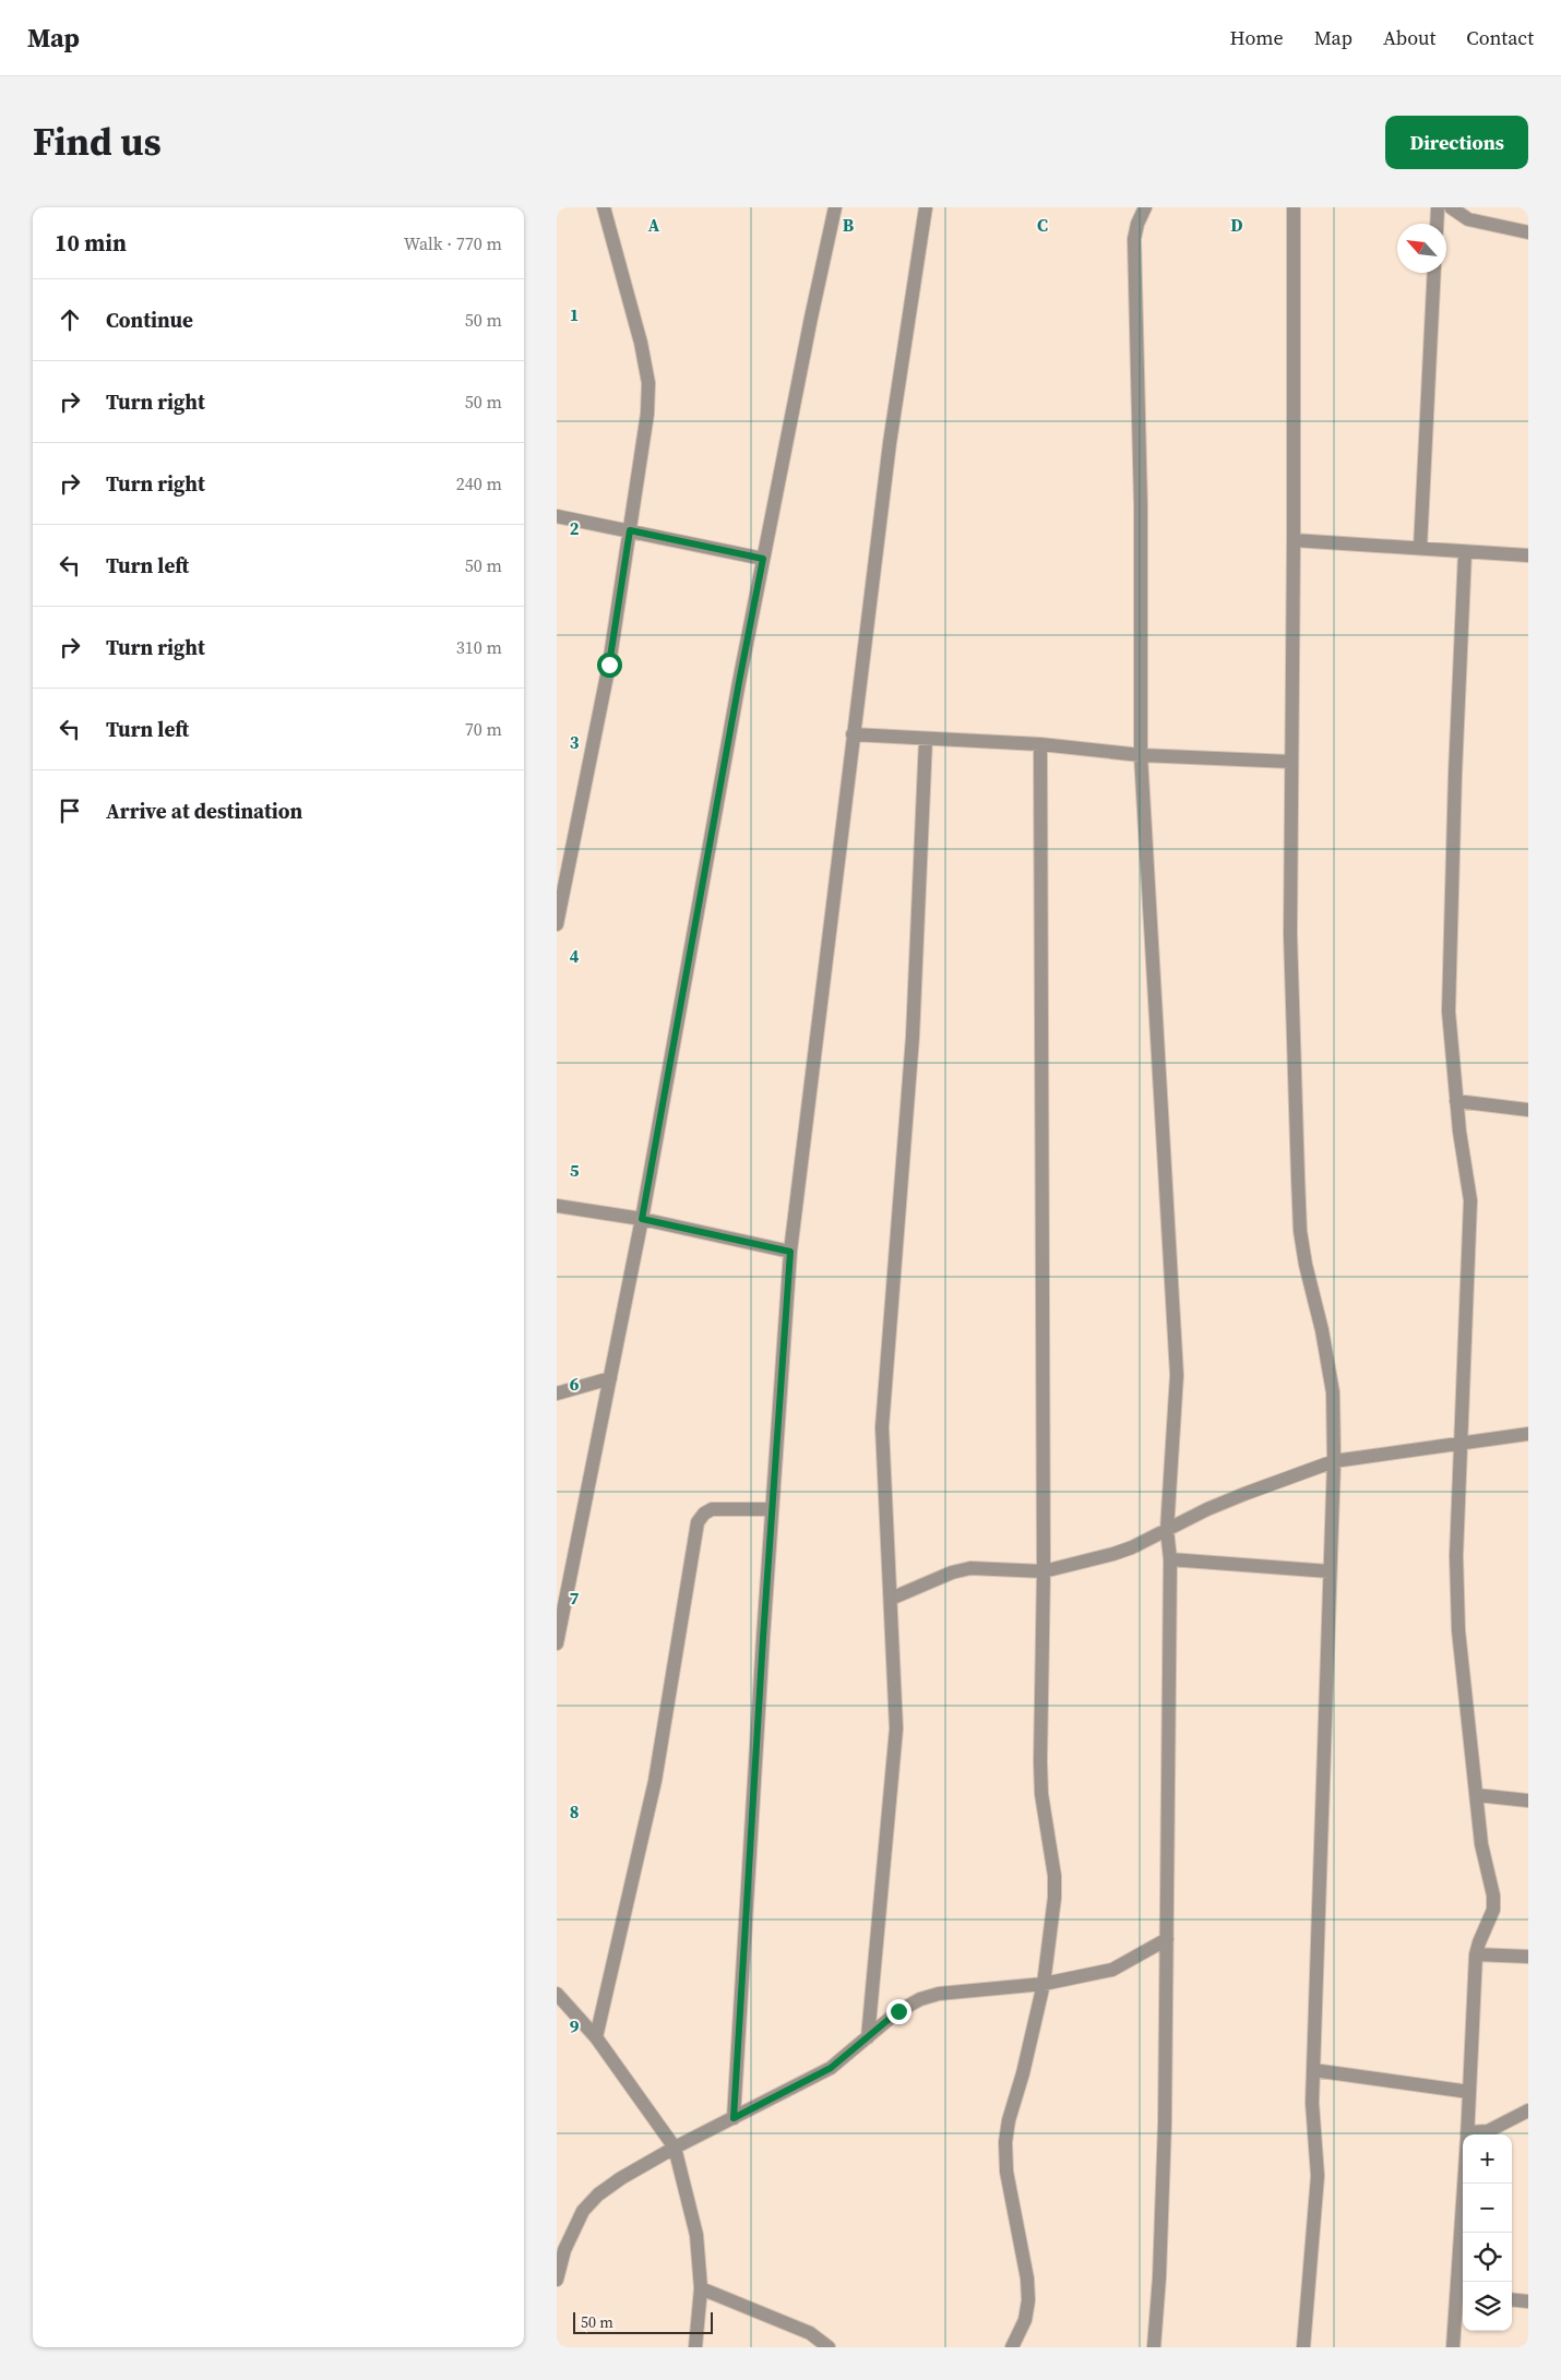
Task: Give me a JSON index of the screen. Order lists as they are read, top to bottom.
{
  "scale_bar": "50 m",
  "north": "top left",
  "page": {
    "header": "Map",
    "nav": [
      "Home",
      "Map",
      "About",
      "Contact"
    ],
    "title": "Find us",
    "buttons": "Directions",
    "heading": ["10 min", "Walk · 770 m"],
    "list": [
      ["Continue", "50 m"],
      ["Turn right", "50 m"],
      ["Turn right", "240 m"],
      ["Turn left", "50 m"],
      ["Turn right", "310 m"],
      ["Turn left", "70 m"],
      "Arrive at destination"
    ],
    "map_buttons": ["+", "−"],
    "scale": "50 m"
  },
  "grid": {
    "columns": [
      "A",
      "B",
      "C",
      "D"
    ],
    "rows": [
      "1",
      "2",
      "3",
      "4",
      "5",
      "6",
      "7",
      "8",
      "9"
    ]
  }
}
